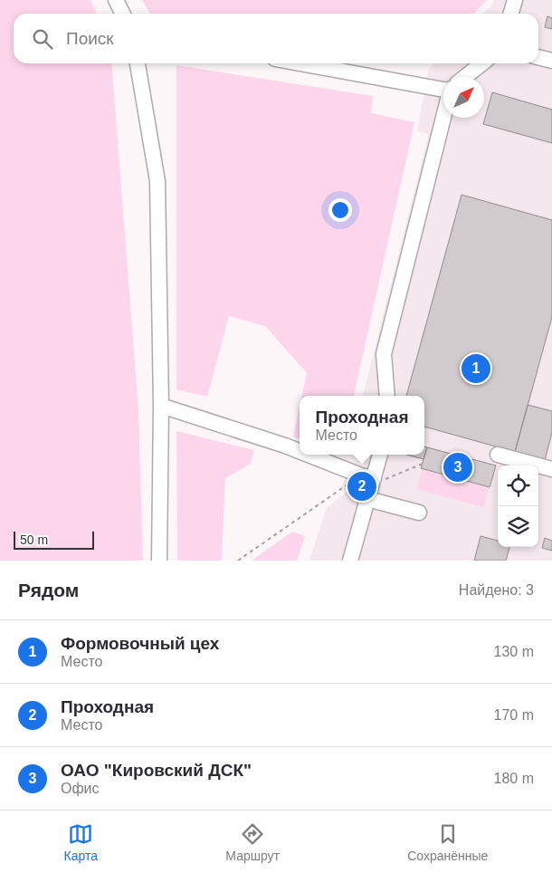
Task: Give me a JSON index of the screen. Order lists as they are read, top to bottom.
{
  "scale_bar": "50 m",
  "north": "top right",
  "page": {
    "search": "Поиск",
    "pins": ["1", "3", "2"],
    "popup": ["Проходная", "Место"],
    "scale": "50 m",
    "heading": ["Рядом", "Найдено: 3"],
    "list": [
      {
        "mark": "1",
        "name": "Формовочный цех",
        "note": "Место",
        "value": "130 m"
      },
      {
        "mark": "2",
        "name": "Проходная",
        "note": "Место",
        "value": "170 m"
      },
      {
        "mark": "3",
        "name": "ОАО \"Кировский ДСК\"",
        "note": "Офис",
        "value": "180 m"
      }
    ],
    "nav": ["Карта", "Маршрут", "Сохранённые"]
  }
}
